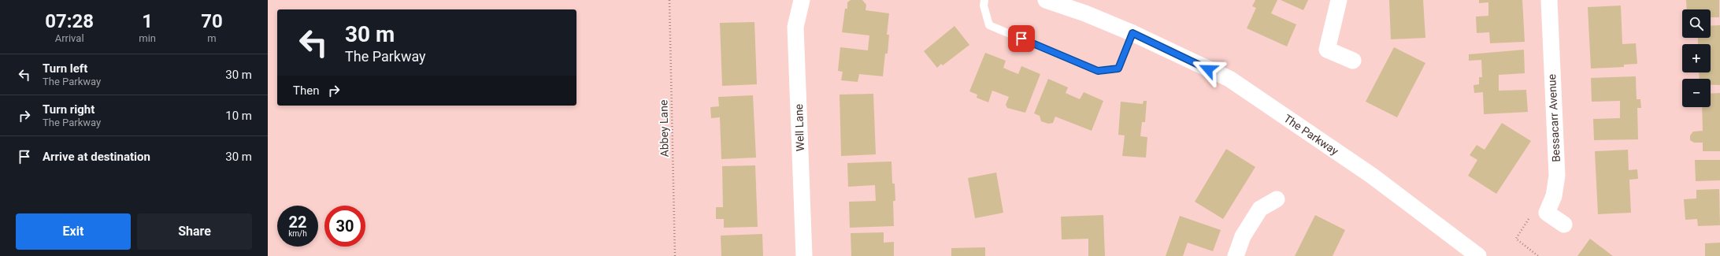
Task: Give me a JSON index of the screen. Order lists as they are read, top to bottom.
{
  "streets": {
    "street": ["Bessacarr Avenue", "Well Lane", "The Parkway"],
    "path": ["Abbey Lane"]
  },
  "page": {
    "eta": [
      "07:28",
      "Arrival",
      "1",
      "min",
      "70",
      "m"
    ],
    "map_buttons": ["+", "−"],
    "turn": ["30 m", "The Parkway"],
    "list": [
      {
        "name": "Turn left",
        "note": "The Parkway",
        "value": "30 m"
      },
      {
        "name": "Turn right",
        "note": "The Parkway",
        "value": "10 m"
      },
      {
        "name": "Arrive at destination",
        "value": "30 m"
      }
    ],
    "then": "Then",
    "speed": "22 km/h",
    "limit": "30",
    "buttons": ["Exit", "Share"]
  }
}
